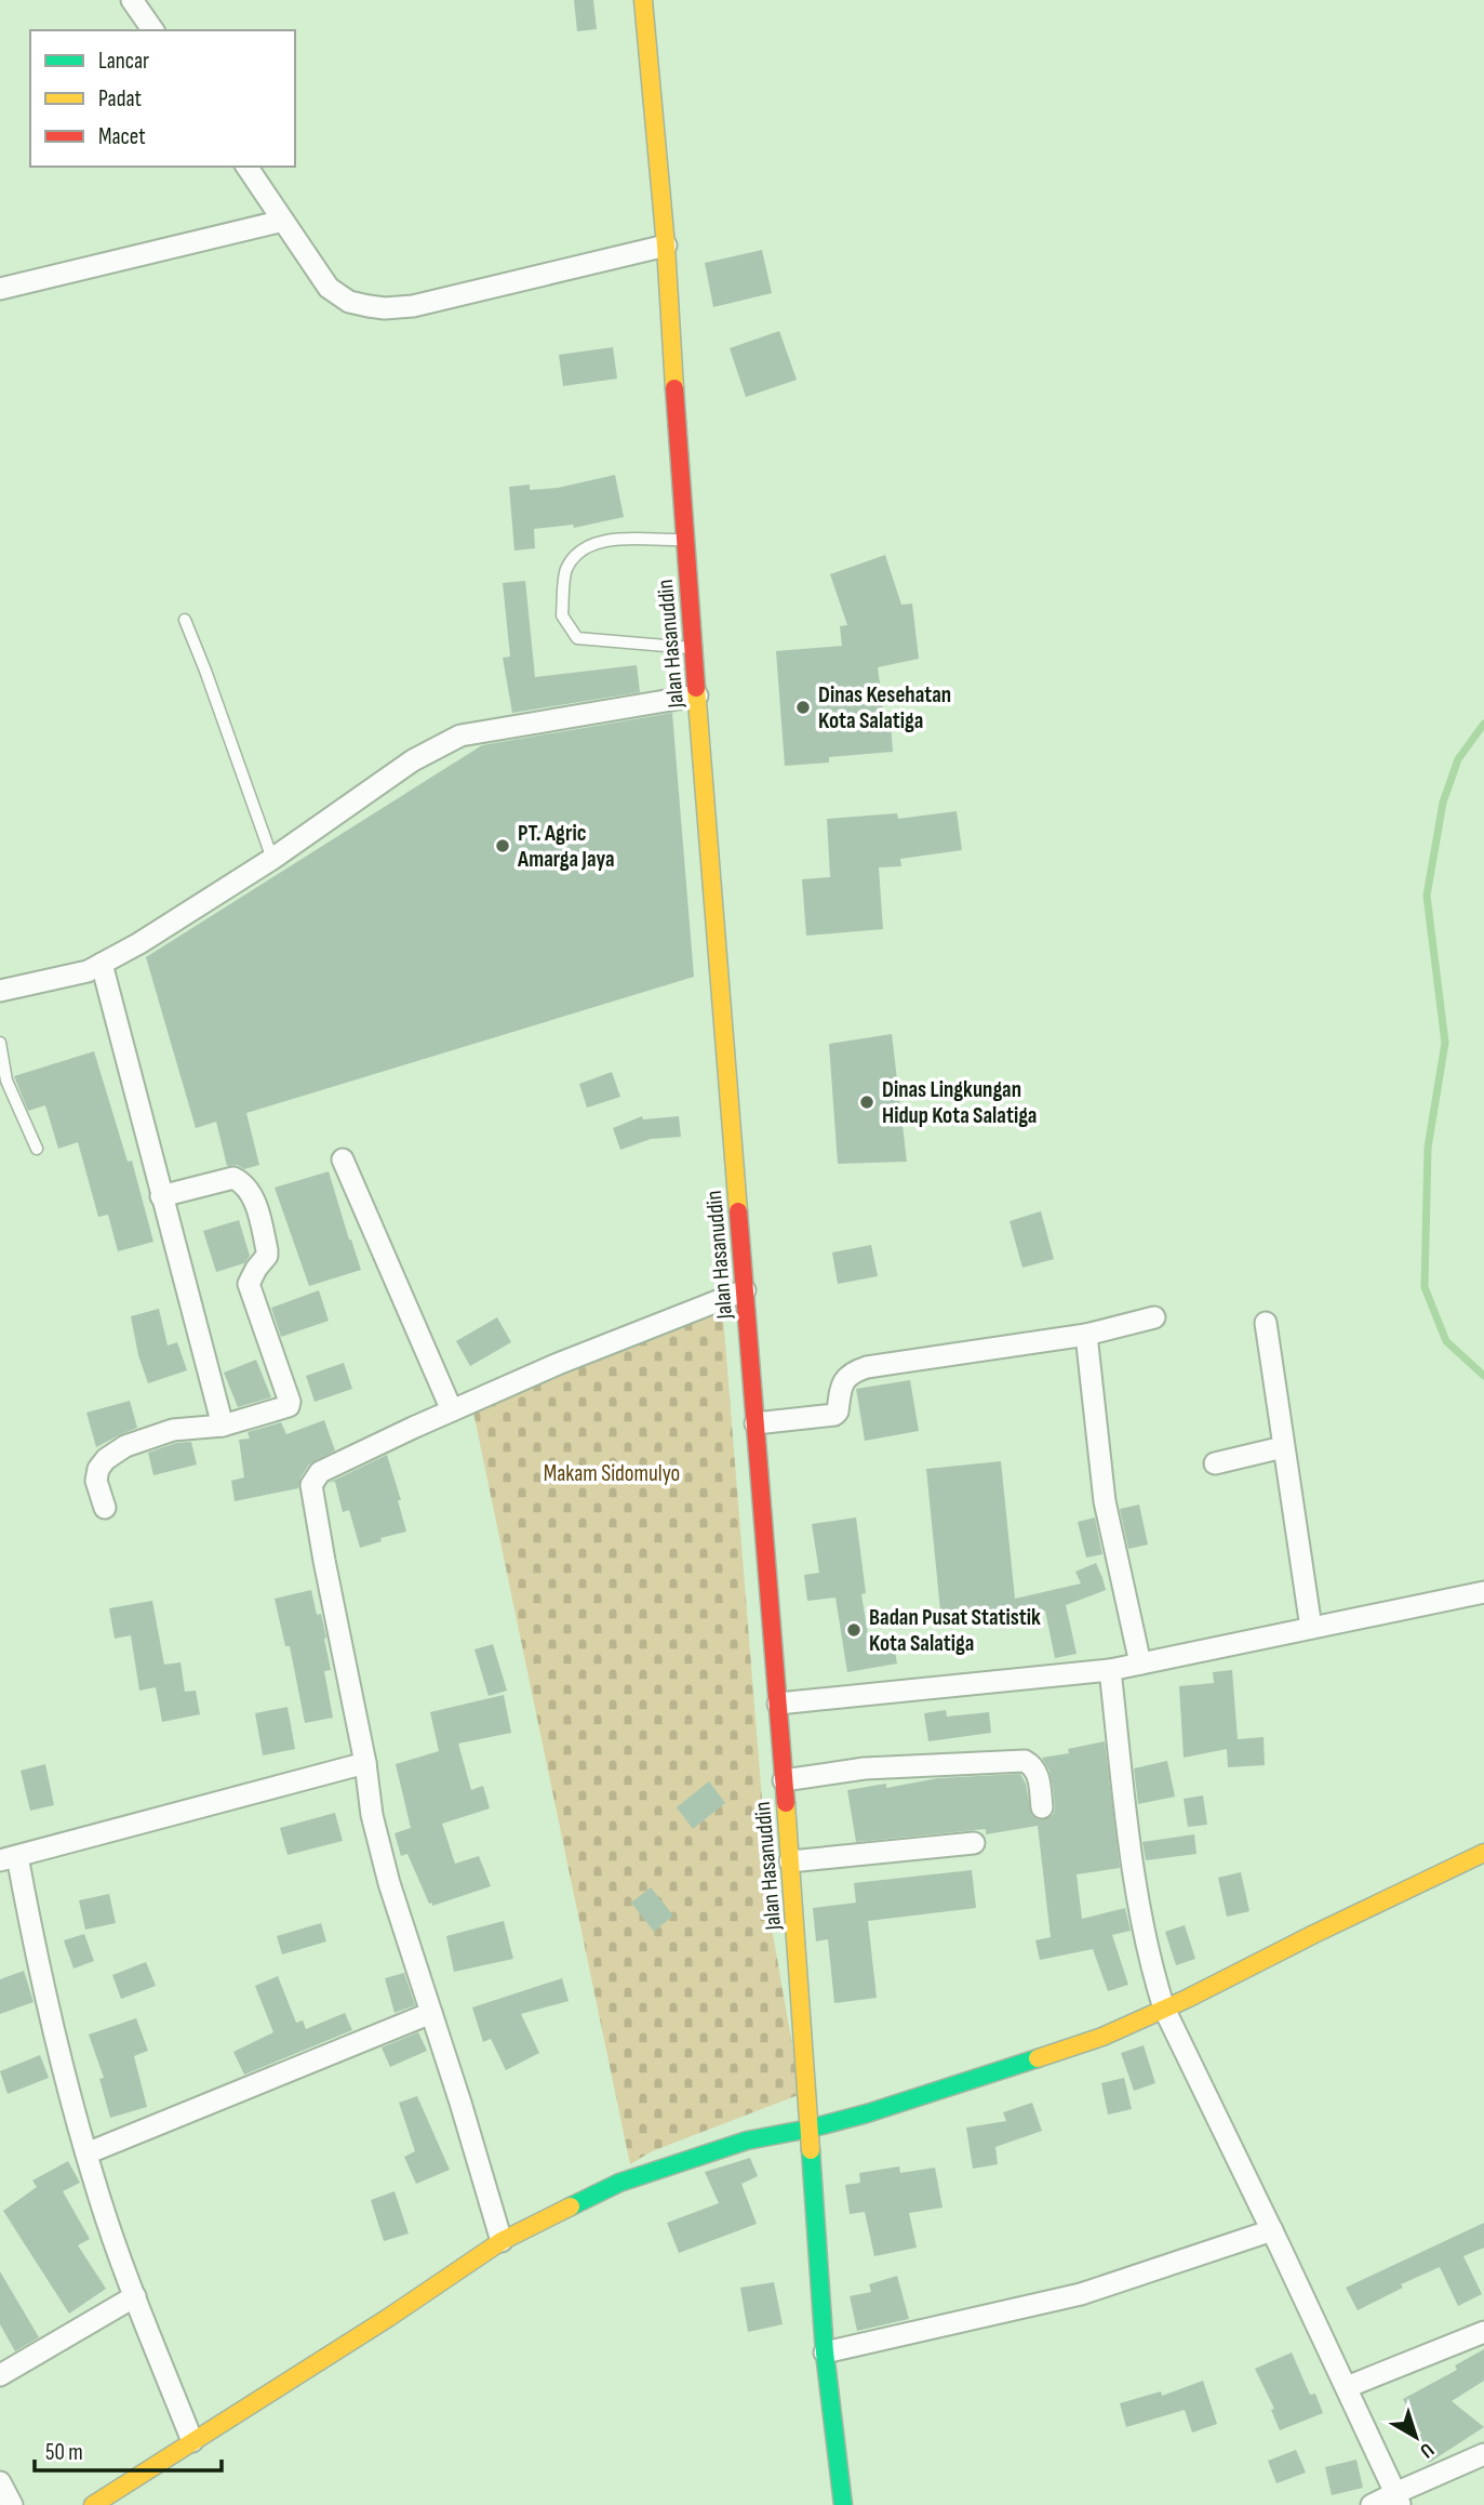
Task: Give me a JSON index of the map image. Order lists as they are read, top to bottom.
{
  "streets": {
    "main road": ["Jalan Hasanuddin"]
  },
  "parks": ["Makam Sidomulyo"],
  "places": [
    "Dinas Kesehatan Kota Salatiga",
    "PT. Agric Amarga Jaya",
    "Dinas Lingkungan Hidup Kota Salatiga",
    "Badan Pusat Statistik Kota Salatiga"
  ],
  "legend": ["Lancar", "Padat", "Macet"],
  "scale_bar": "50 m",
  "north": "bottom right"
}
